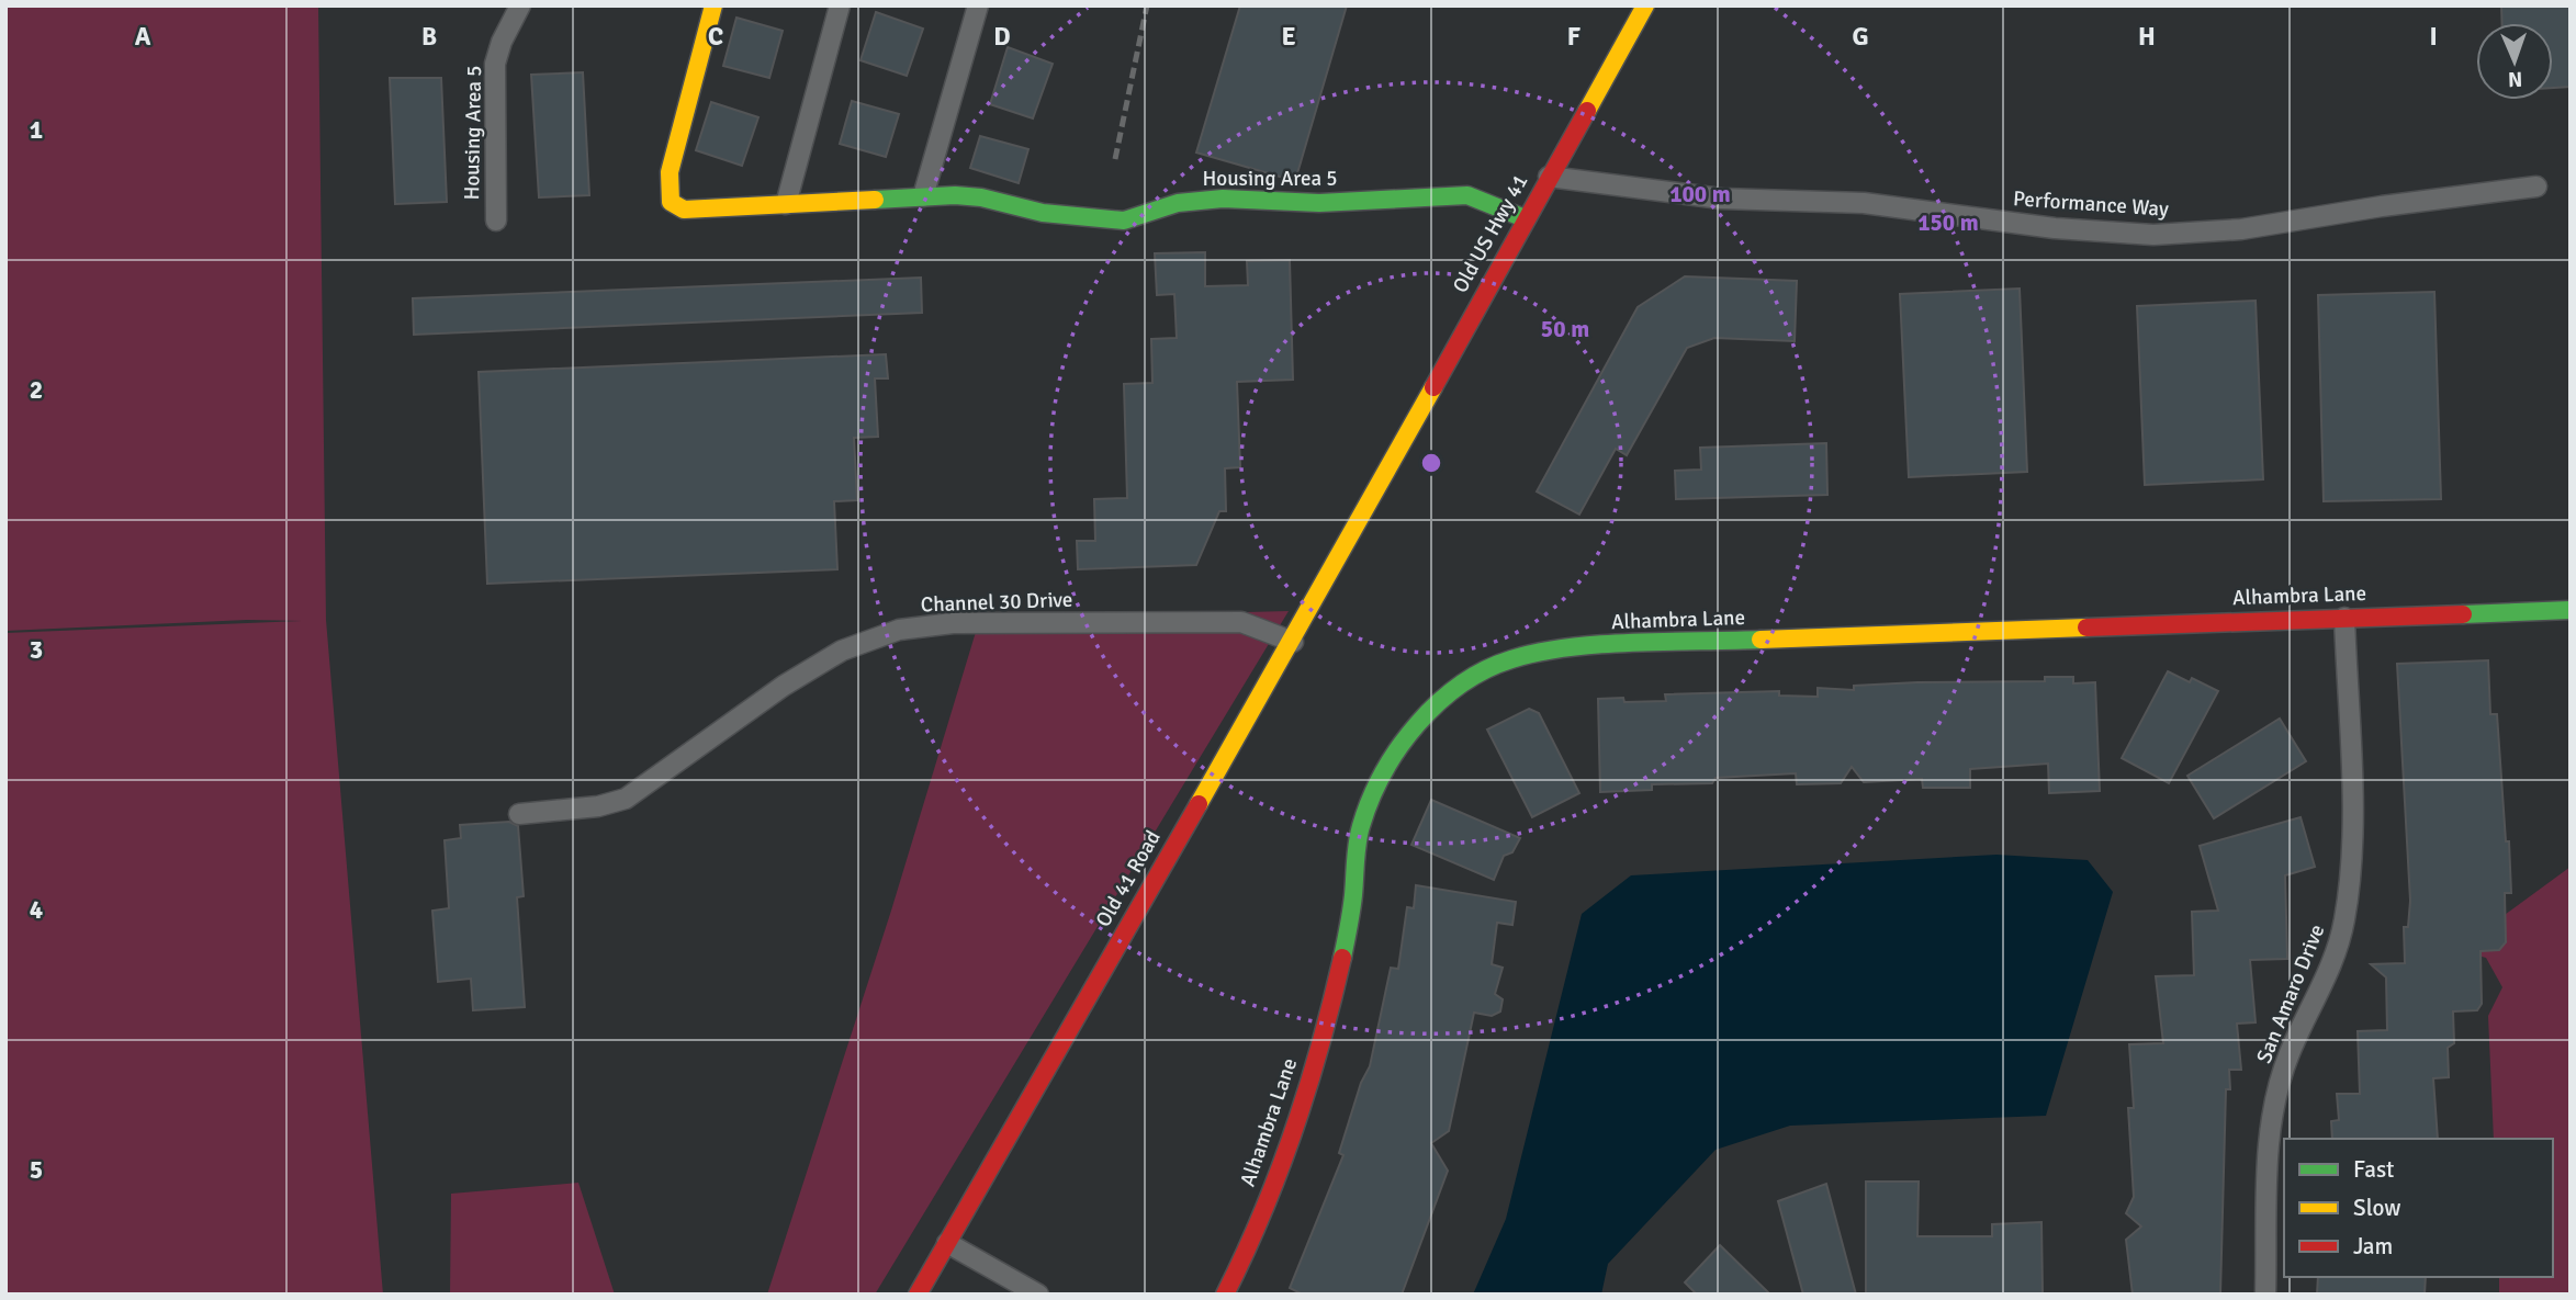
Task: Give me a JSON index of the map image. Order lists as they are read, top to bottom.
{
  "streets": {
    "street": [
      "Housing Area 5",
      "Performance Way",
      "Old US Hwy 41",
      "Alhambra Lane",
      "Channel 30 Drive",
      "Old 41 Road",
      "San Amaro Drive"
    ]
  },
  "crossings": [
    ["Housing Area 5", "Old US Hwy 41"],
    ["Performance Way", "Old US Hwy 41"],
    ["Old US Hwy 41", "Old 41 Road"],
    ["Alhambra Lane", "San Amaro Drive"],
    ["Channel 30 Drive", "Old 41 Road"]
  ],
  "legend": ["Fast", "Slow", "Jam"],
  "north": "bottom",
  "grid": {
    "columns": [
      "A",
      "B",
      "C",
      "D",
      "E",
      "F",
      "G",
      "H",
      "I"
    ],
    "rows": [
      "1",
      "2",
      "3",
      "4",
      "5"
    ]
  },
  "rings": ["100 m", "150 m", "50 m"]
}
